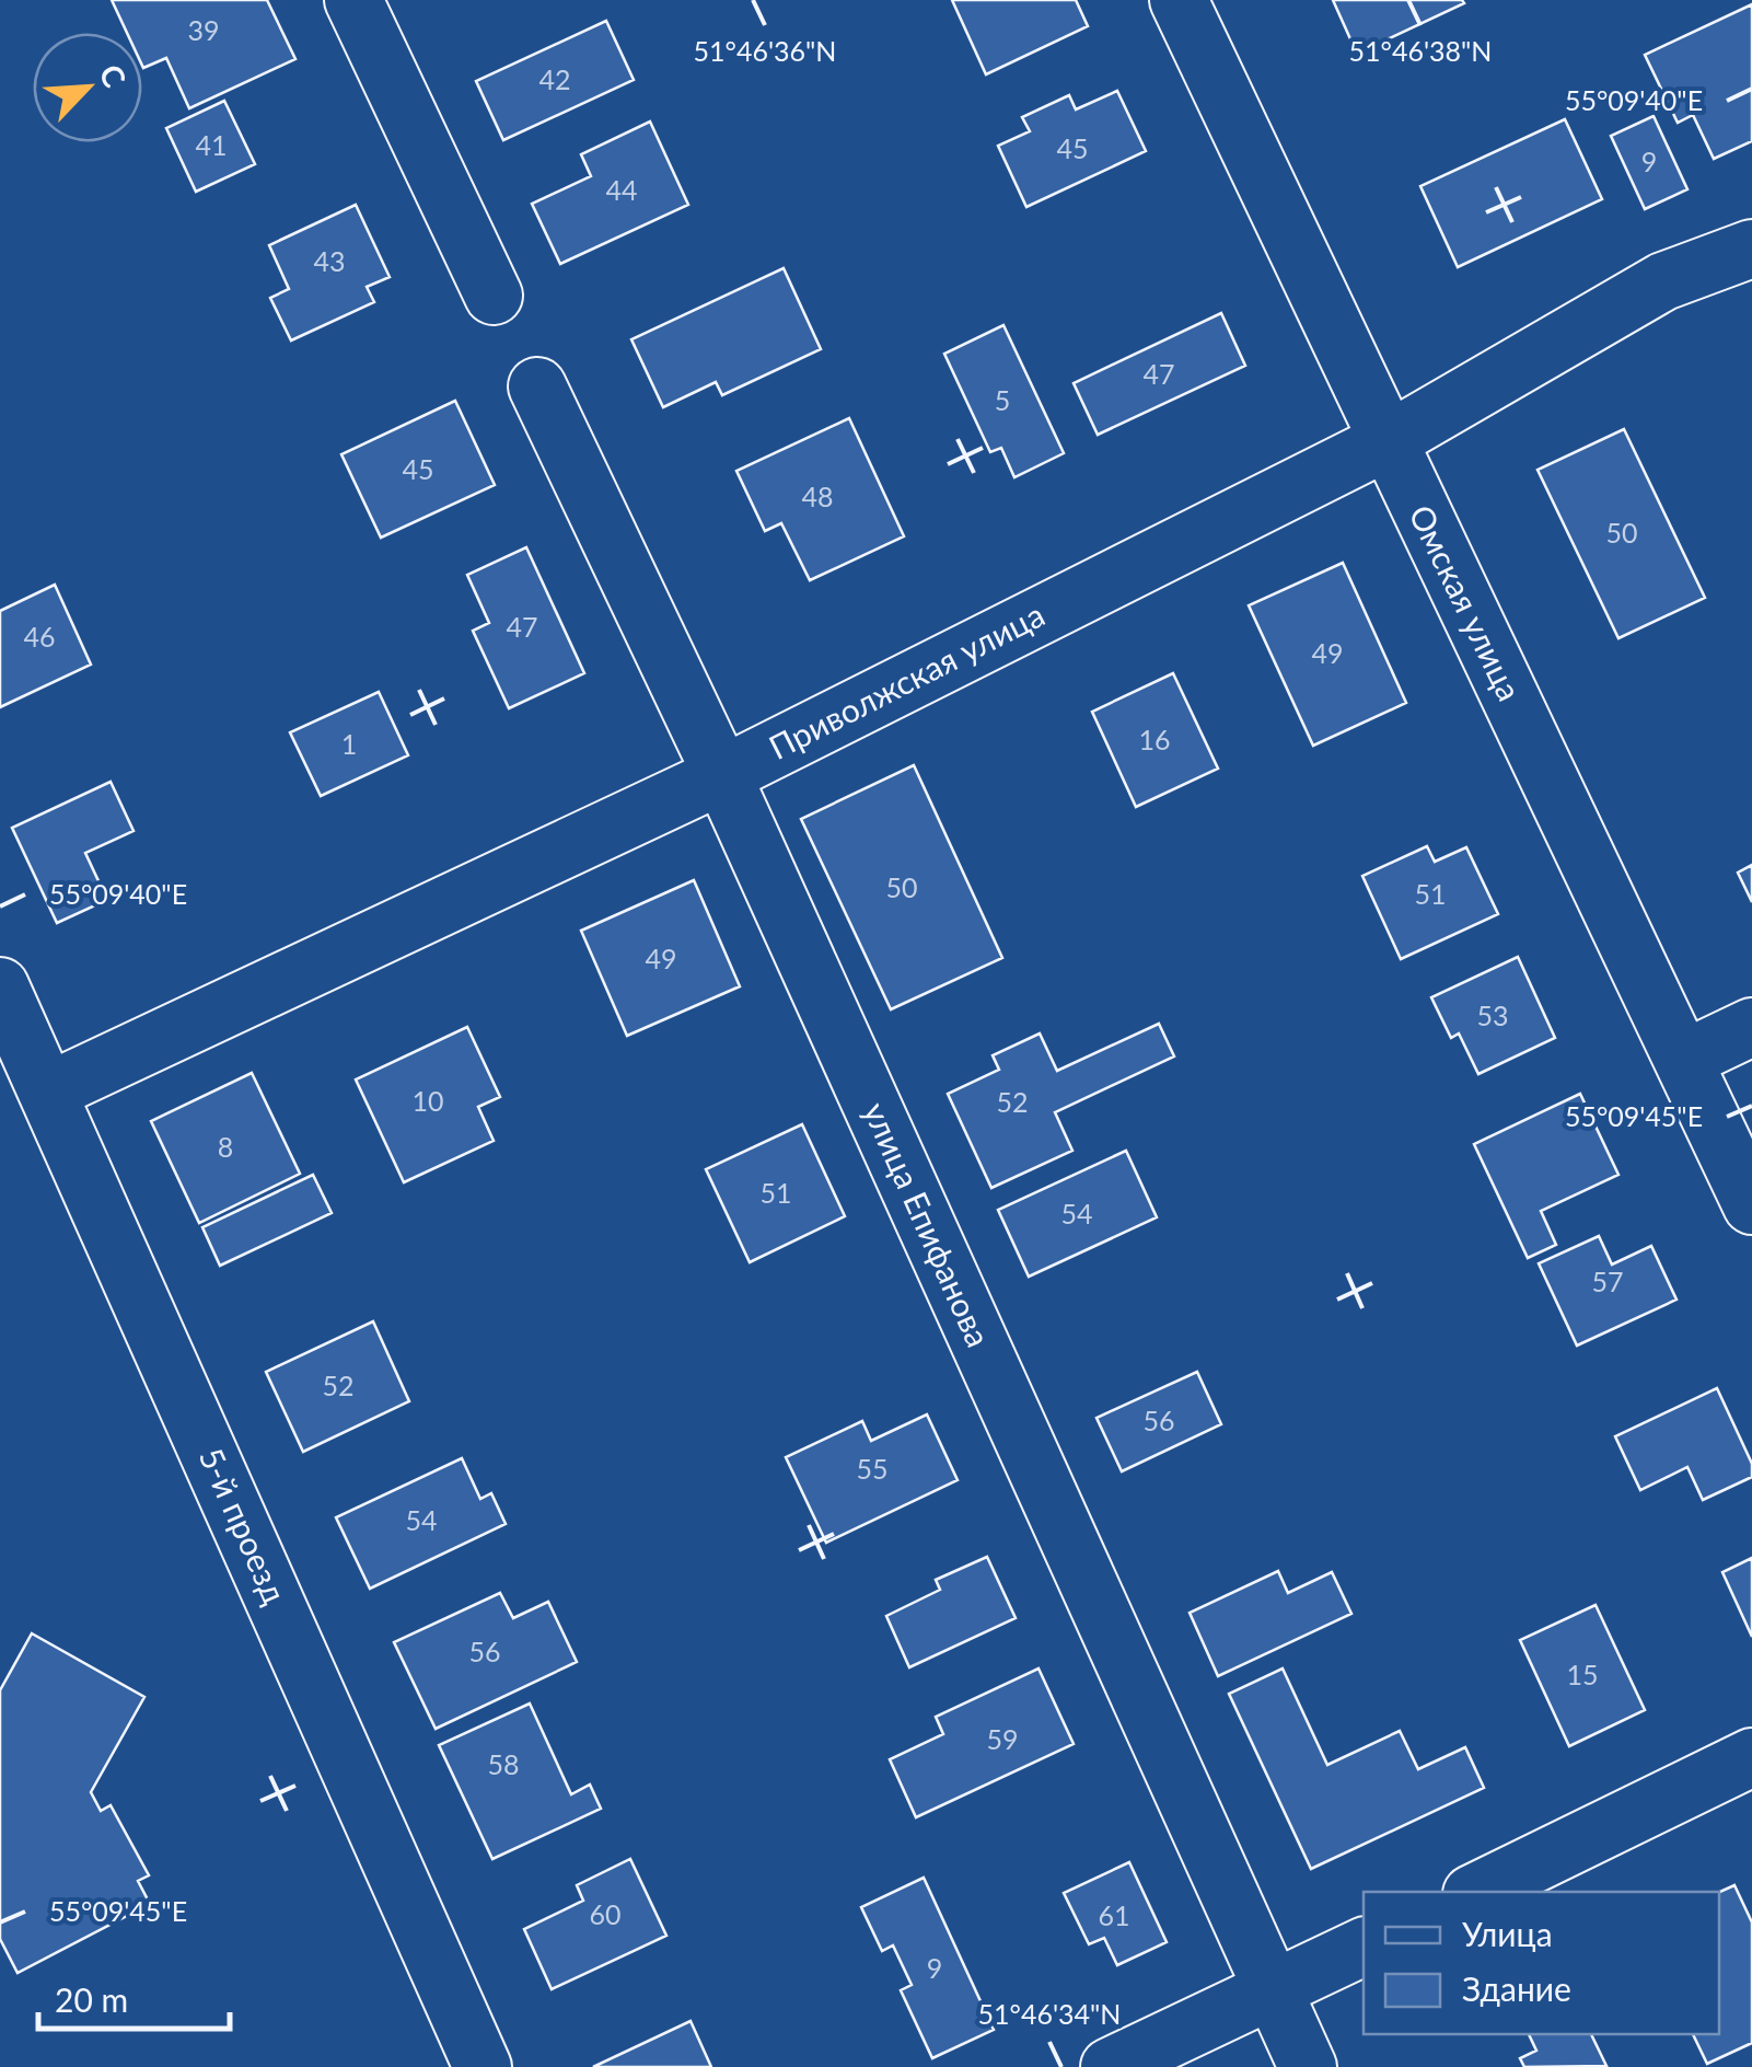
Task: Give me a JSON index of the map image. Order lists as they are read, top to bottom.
{
  "streets": {
    "street": [
      "Омская улица",
      "Приволжская улица",
      "улица Епифанова",
      "5-й проезд"
    ]
  },
  "crossings": [
    ["Омская улица", "Приволжская улица"],
    ["Приволжская улица", "улица Епифанова"],
    ["Приволжская улица", "5-й проезд"]
  ],
  "house_numbers": [
    "39",
    "42",
    "41",
    "45",
    "9",
    "44",
    "43",
    "47",
    "5",
    "45",
    "48",
    "50",
    "47",
    "46",
    "49",
    "16",
    "1",
    "50",
    "51",
    "49",
    "53",
    "10",
    "52",
    "8",
    "51",
    "54",
    "57",
    "52",
    "56",
    "55",
    "54",
    "56",
    "15",
    "59",
    "58",
    "60",
    "61",
    "9"
  ],
  "legend": ["Улица", "Здание"],
  "scale_bar": "20 m",
  "north": "top right",
  "coordinates": [
    "51°46'36\"N",
    "51°46'38\"N",
    "55°09'40\"E",
    "55°09'45\"E",
    "51°46'34\"N"
  ]
}
